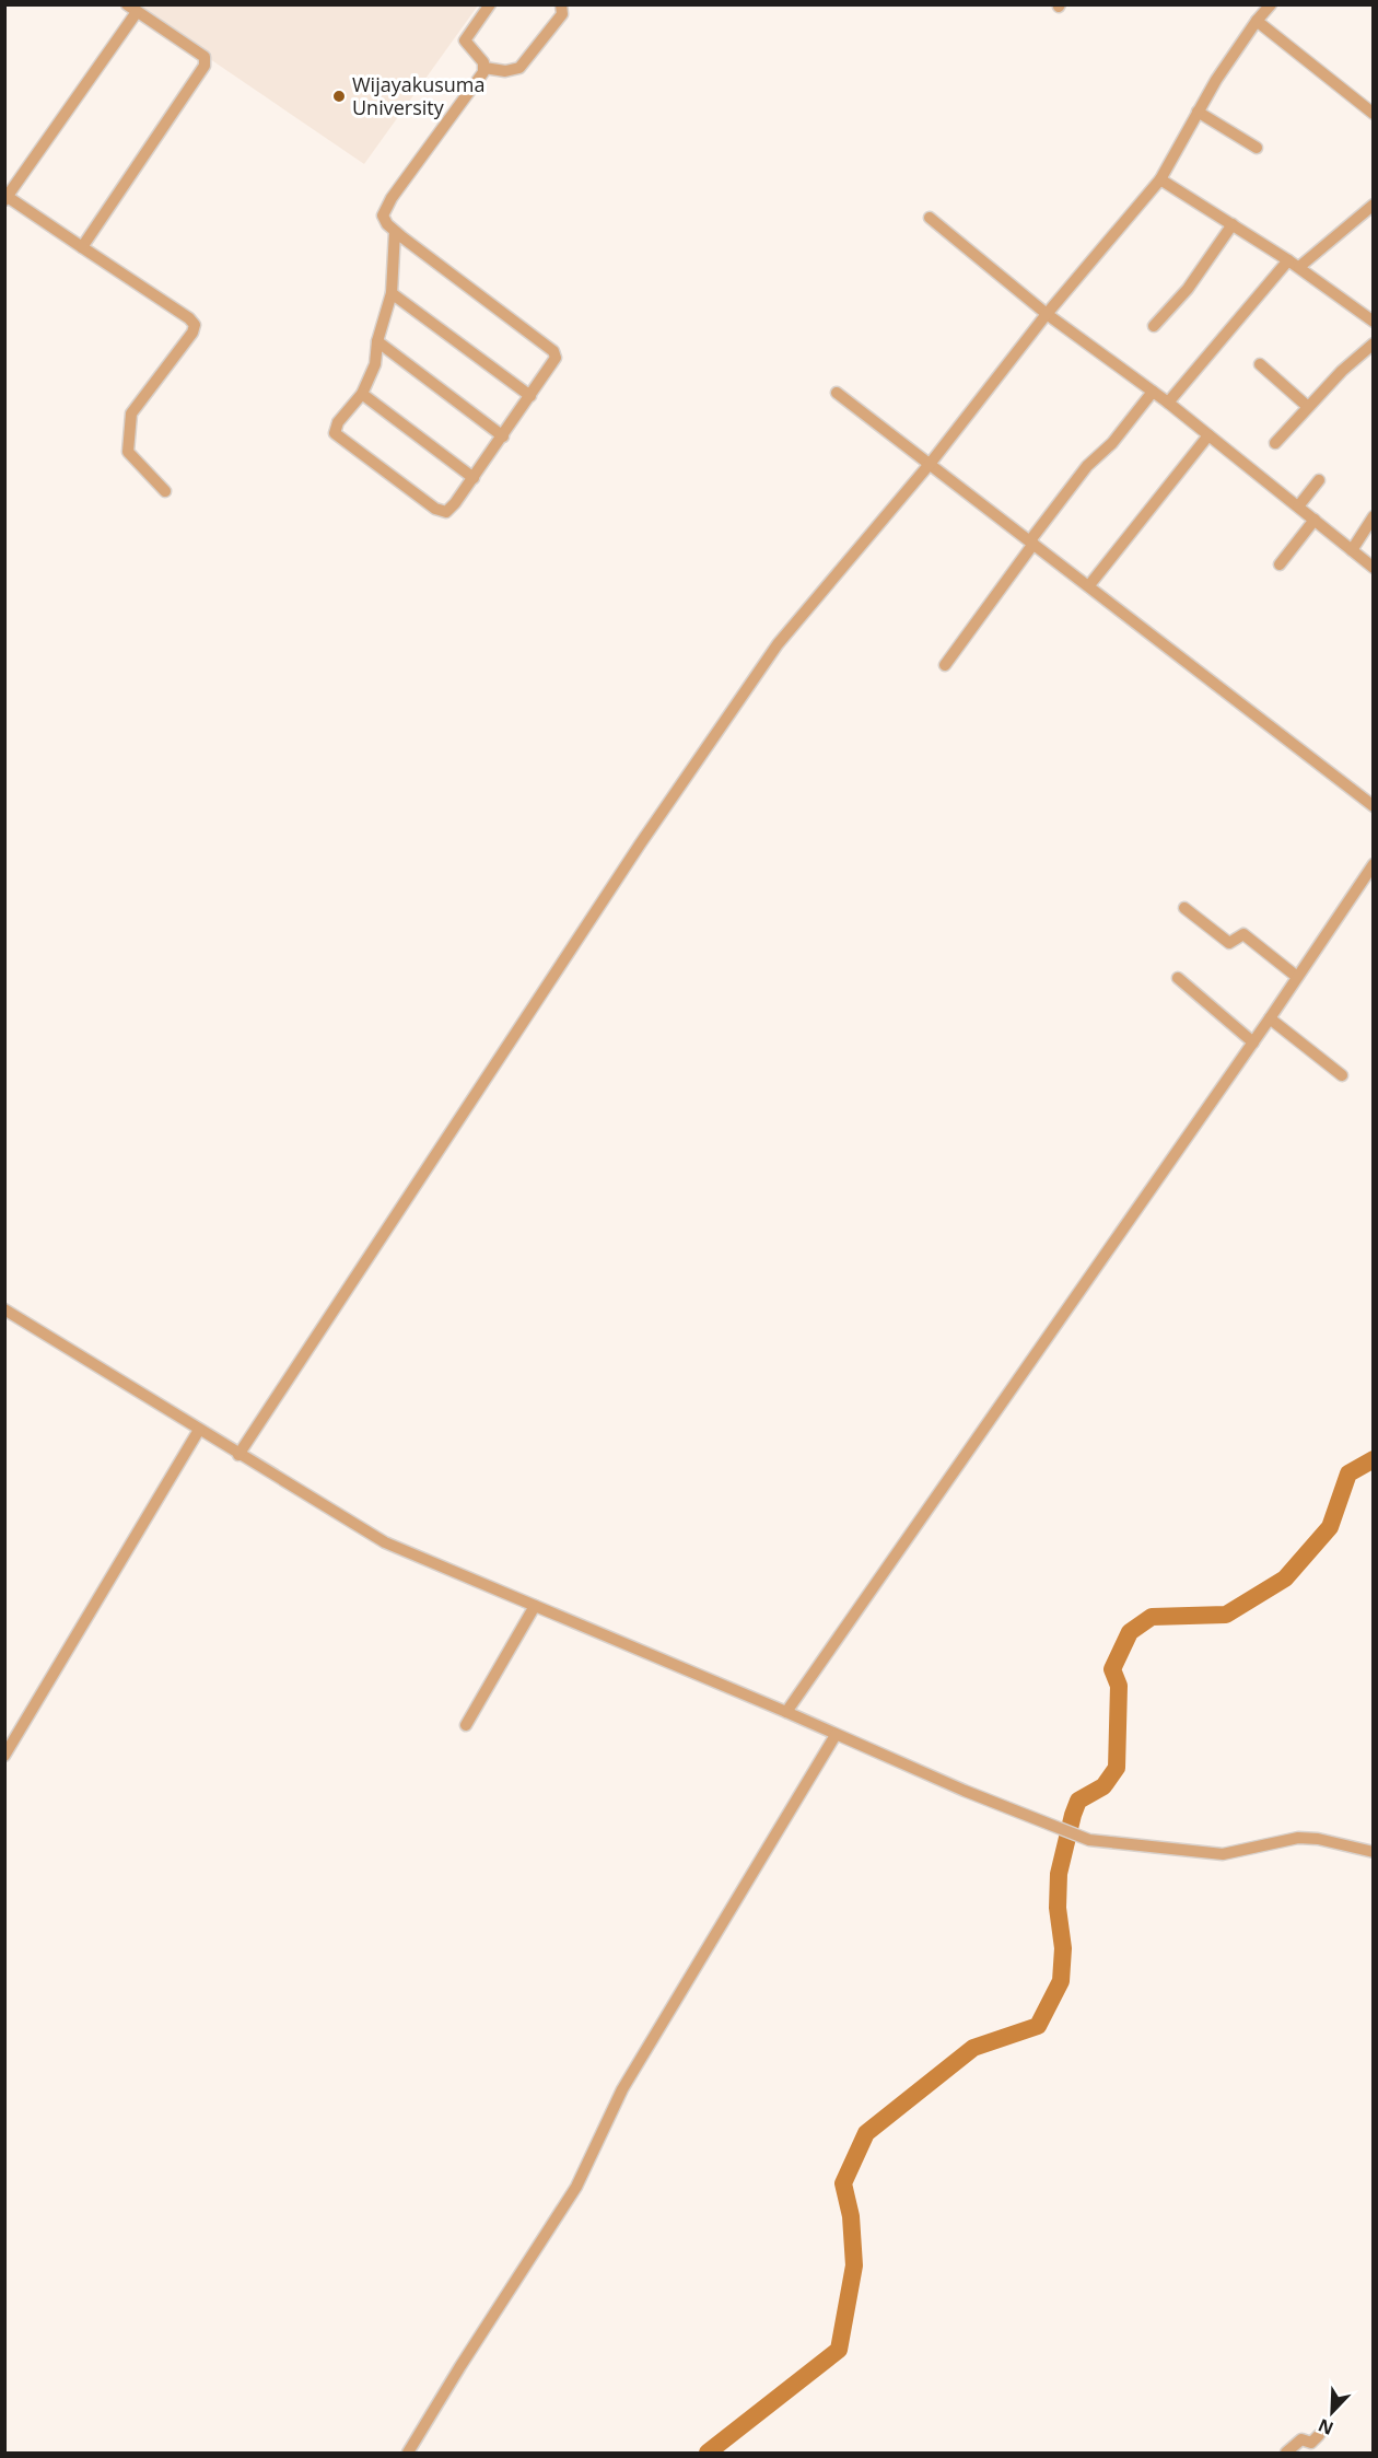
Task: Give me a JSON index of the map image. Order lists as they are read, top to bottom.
{
  "places": ["Wijayakusuma University"],
  "north": "bottom left"
}
